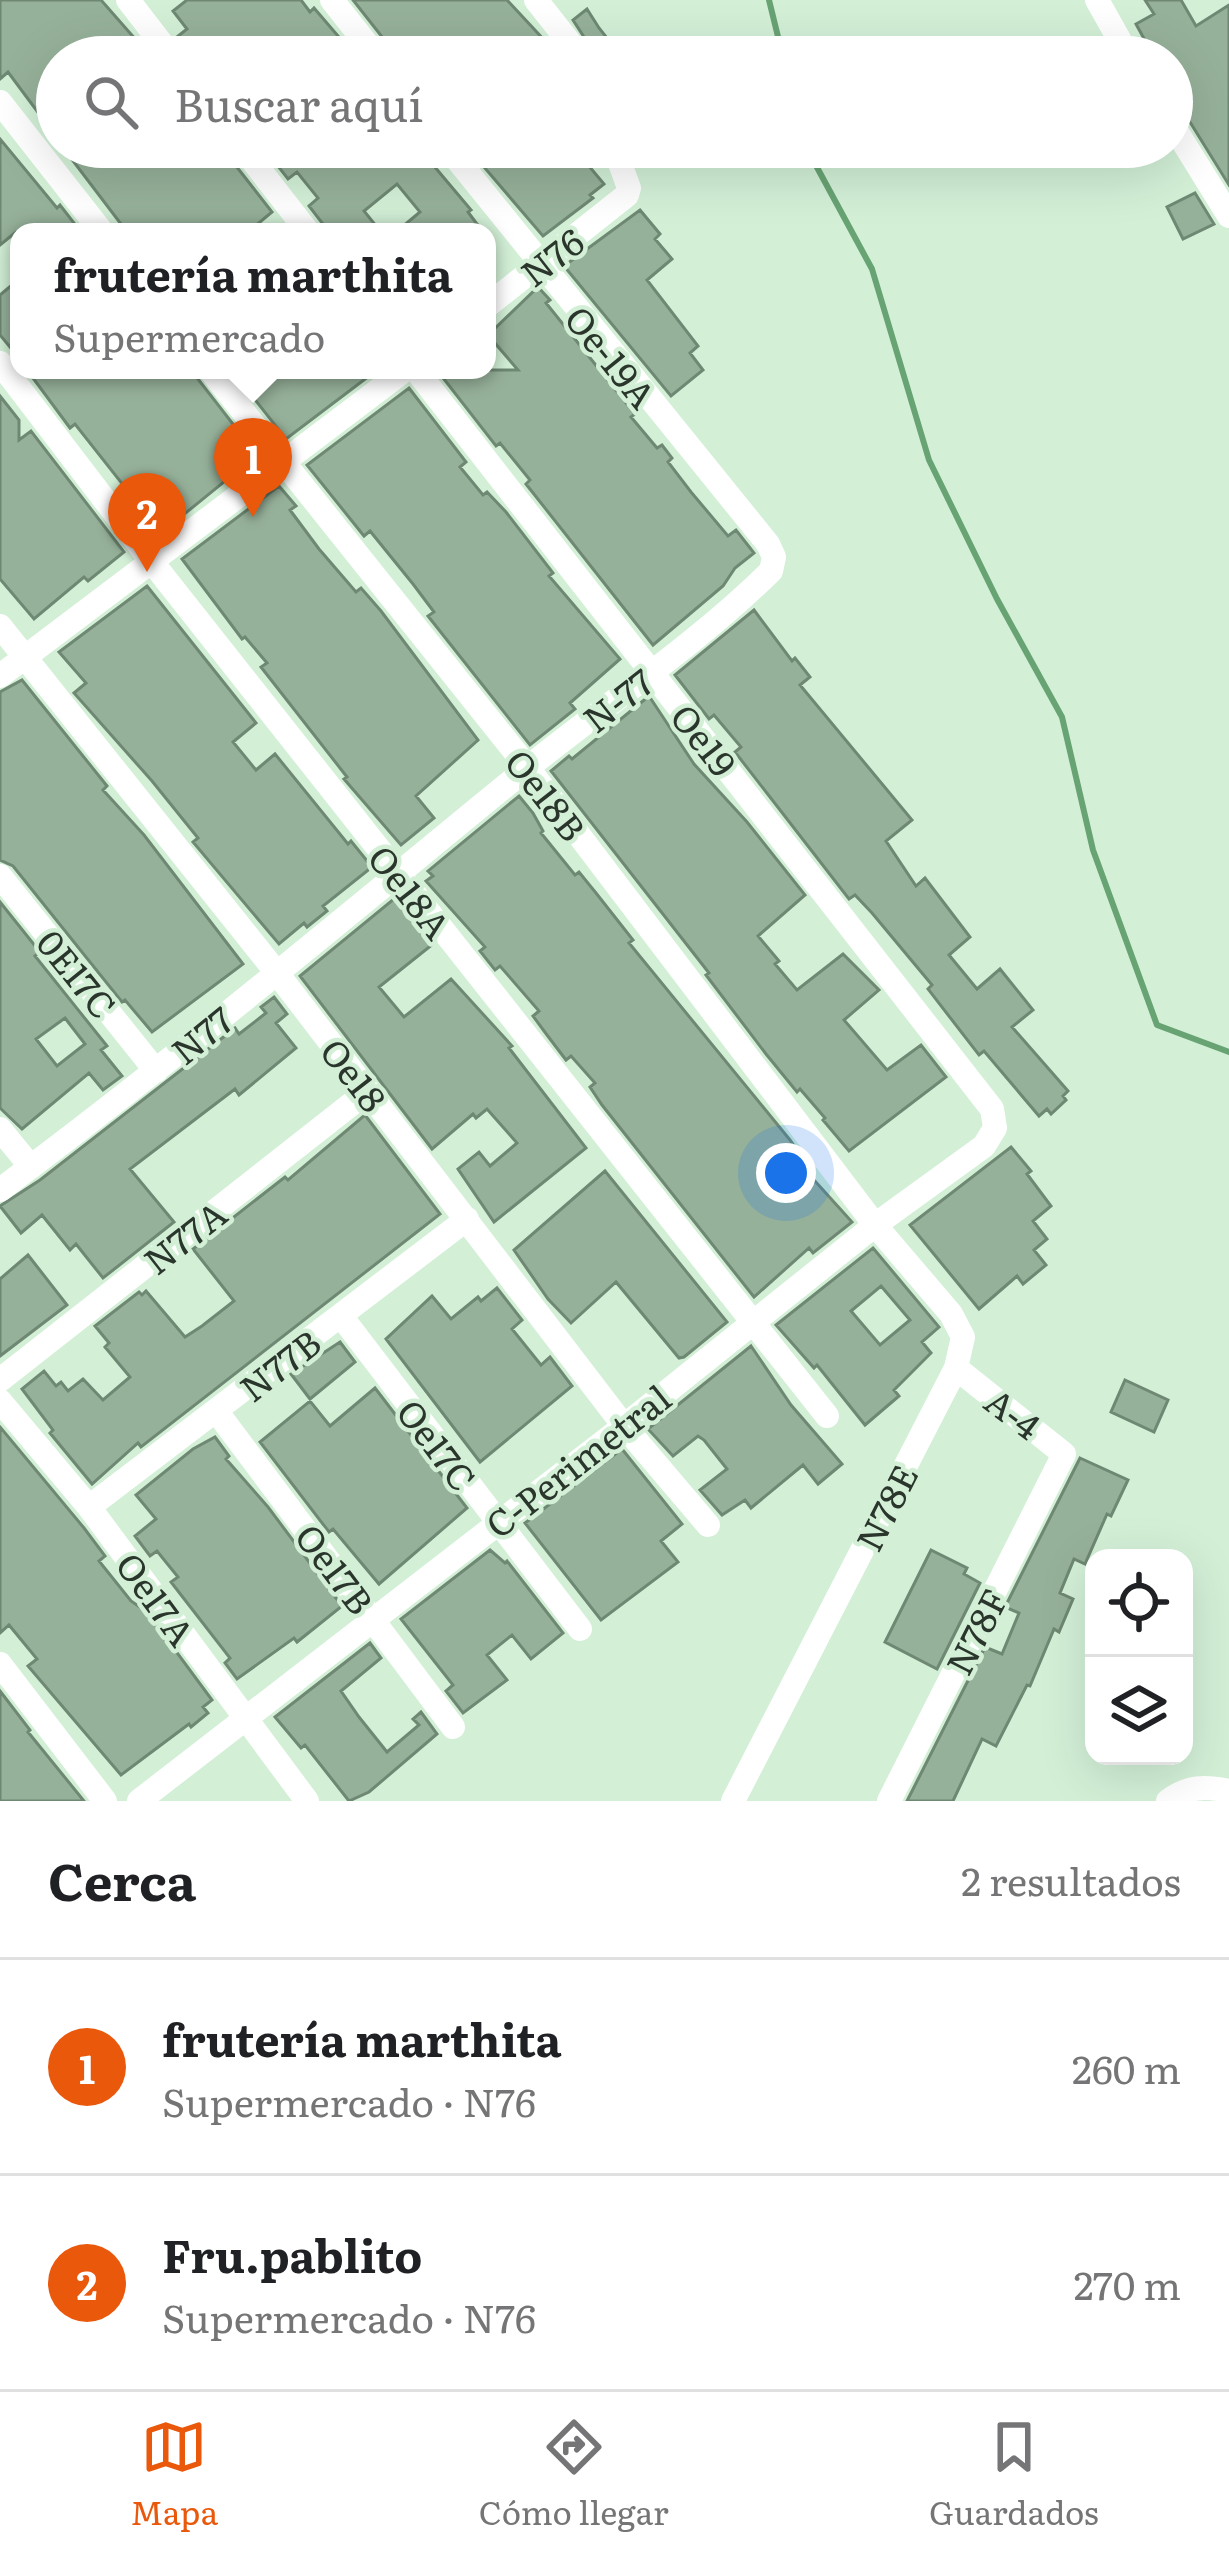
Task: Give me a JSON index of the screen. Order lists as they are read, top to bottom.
{
  "streets": {
    "street": [
      "N76",
      "Oe-19A",
      "N-77",
      "Oe19",
      "Oe18B",
      "Oe18A",
      "0E17C",
      "N77",
      "Oe18",
      "N77A",
      "N77B",
      "A-4",
      "Oe17C",
      "C-Perimetral",
      "N78E",
      "Oe17B",
      "Oe17A",
      "N78F"
    ]
  },
  "crossings": [
    ["N76", "Oe-19A"],
    ["Oe-19A", "N-77"],
    ["N-77", "Oe19"],
    ["N-77", "Oe18B"],
    ["N-77", "Oe18A"],
    ["N-77", "N77"],
    ["Oe19", "C-Perimetral"],
    ["Oe18B", "C-Perimetral"],
    ["Oe18A", "N77"],
    ["Oe18A", "C-Perimetral"],
    ["0E17C", "N77"],
    ["N77", "Oe18"],
    ["Oe18", "N77A"],
    ["Oe18", "N77B"],
    ["Oe18", "C-Perimetral"],
    ["N77B", "Oe17C"],
    ["N77B", "Oe17B"],
    ["N77B", "Oe17A"],
    ["A-4", "N78E"],
    ["A-4", "N78F"],
    ["Oe17C", "C-Perimetral"],
    ["C-Perimetral", "Oe17B"],
    ["C-Perimetral", "Oe17A"]
  ],
  "page": {
    "search": "Buscar aquí",
    "popup": ["frutería marthita", "Supermercado"],
    "pins": ["1", "2"],
    "heading": ["Cerca", "2 resultados"],
    "list": [
      {
        "mark": "1",
        "name": "frutería marthita",
        "note": "Supermercado · N76",
        "value": "260 m"
      },
      {
        "mark": "2",
        "name": "Fru.pablito",
        "note": "Supermercado · N76",
        "value": "270 m"
      }
    ],
    "nav": ["Mapa", "Cómo llegar", "Guardados"]
  }
}
